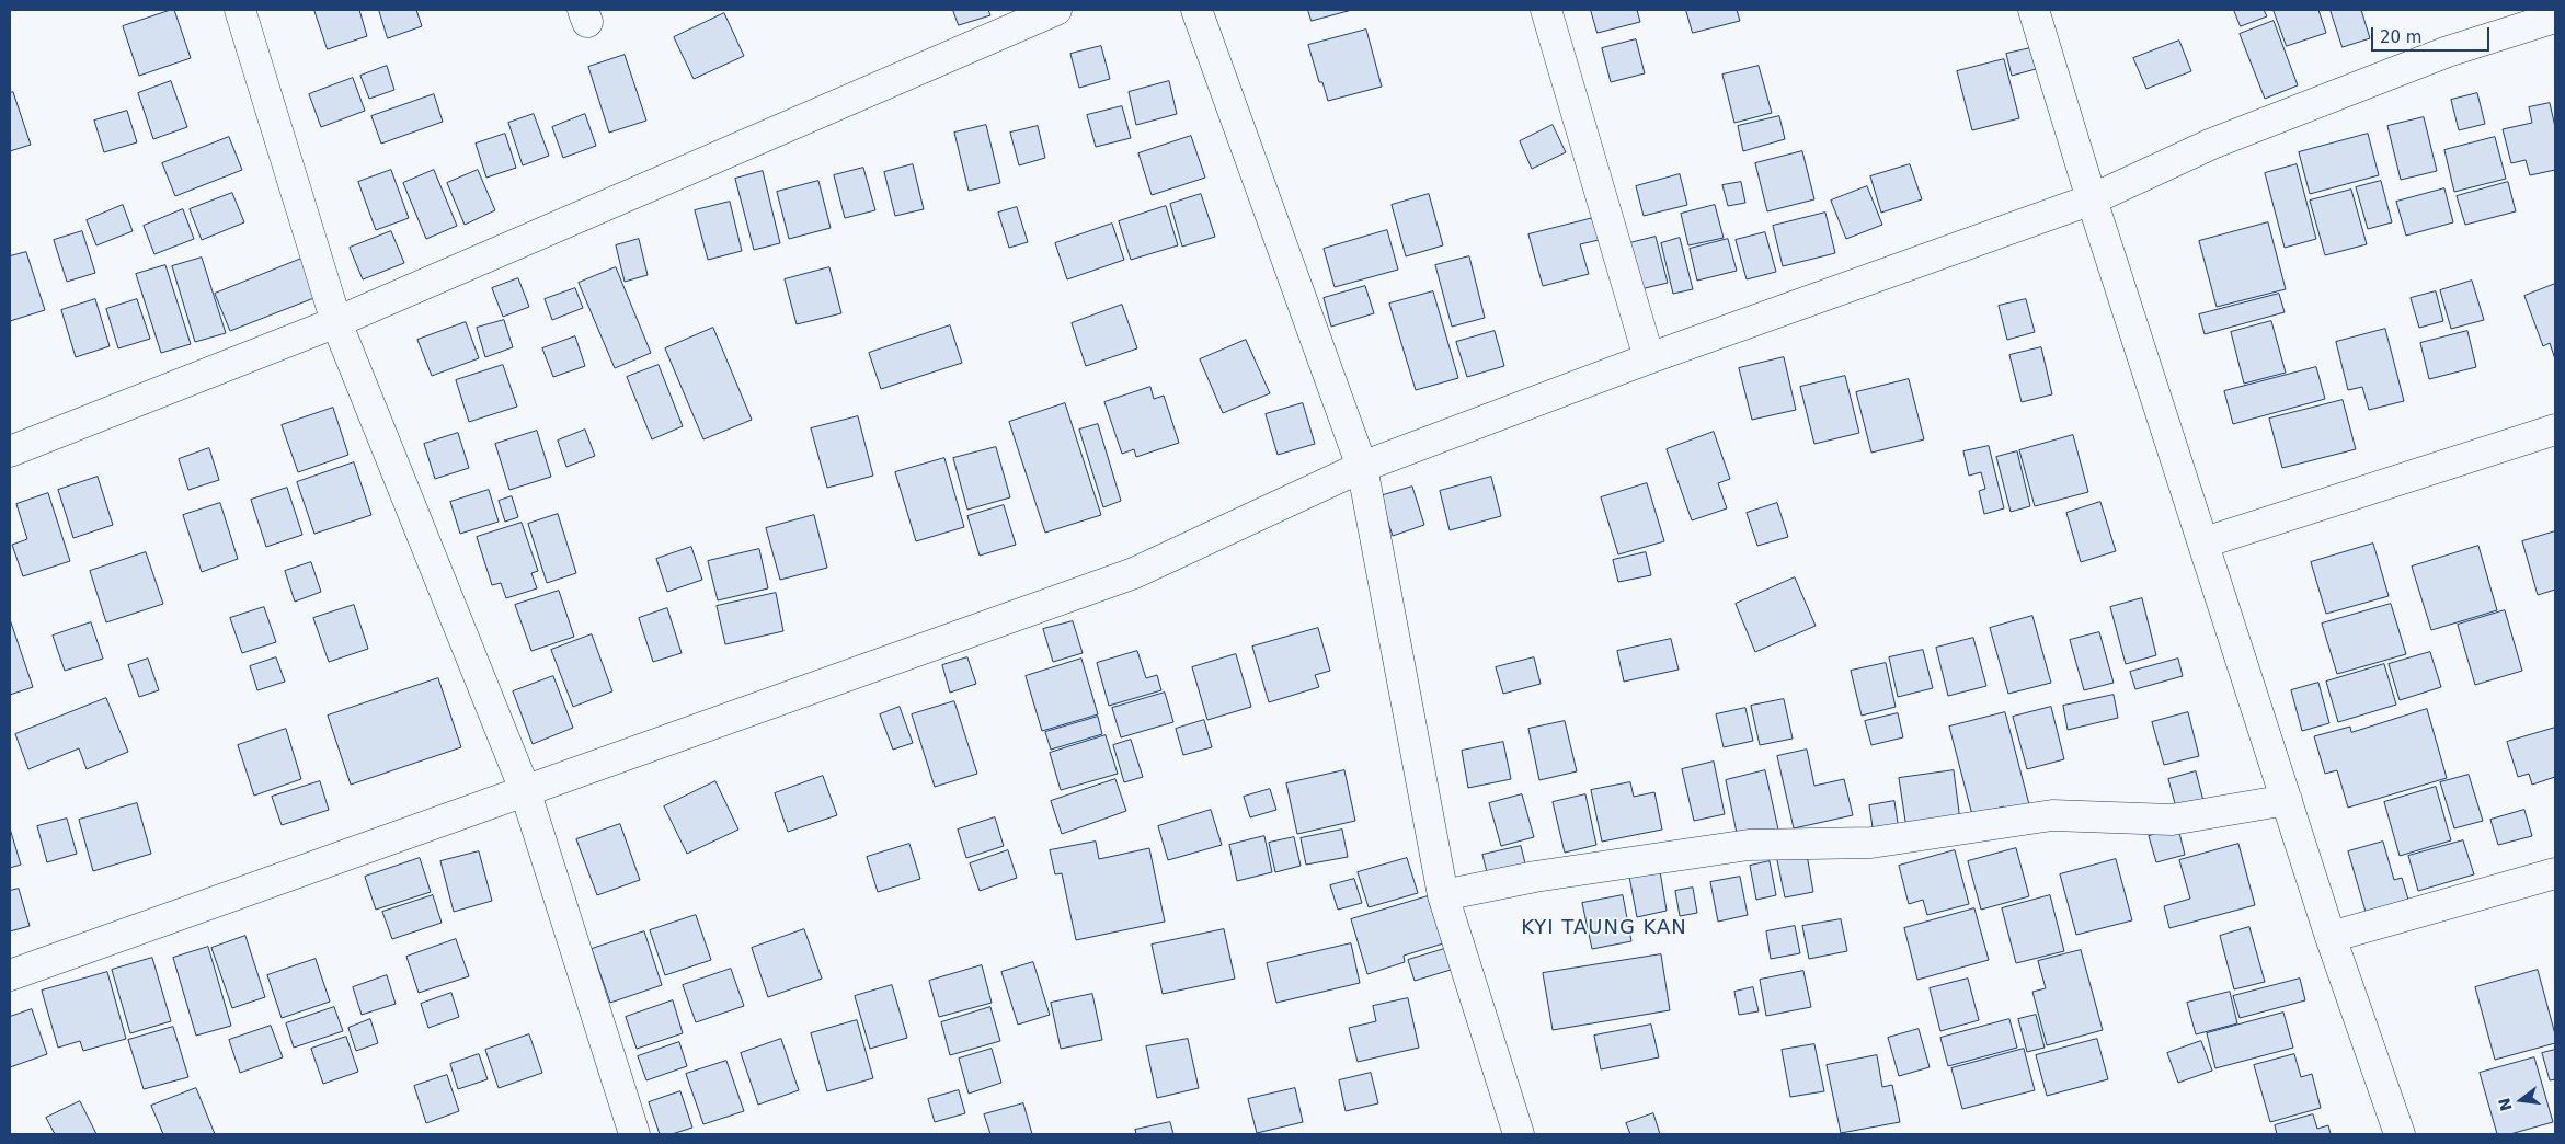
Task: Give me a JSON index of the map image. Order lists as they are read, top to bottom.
{
  "districts": ["KYI TAUNG KAN"],
  "scale_bar": "20 m",
  "north": "left"
}
